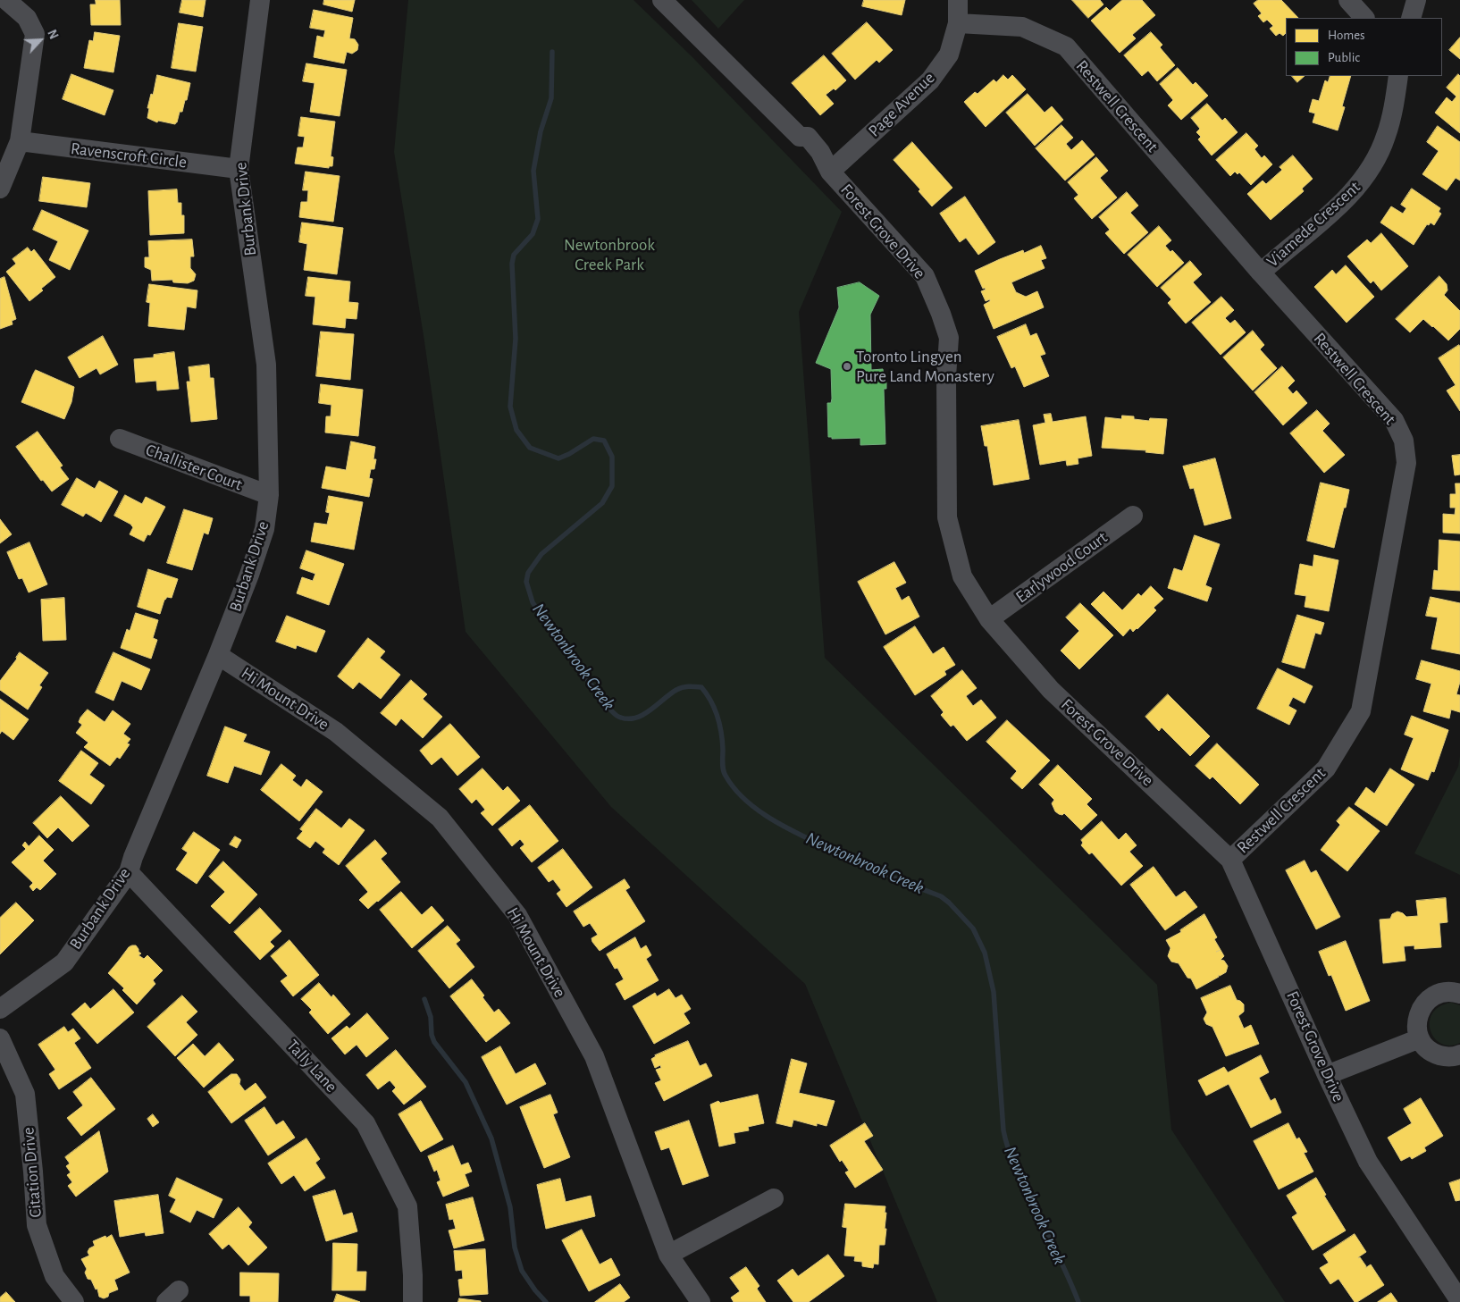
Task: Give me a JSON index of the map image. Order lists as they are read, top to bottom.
{
  "streets": {
    "street": [
      "Page Avenue",
      "Restwell Crescent",
      "Ravenscroft Circle",
      "Burbank Drive",
      "Viamede Crescent",
      "Forest Grove Drive",
      "Challister Court",
      "Earlywood Court",
      "Hi Mount Drive",
      "Tally Lane",
      "Citation Drive"
    ]
  },
  "crossings": [
    ["Page Avenue", "Restwell Crescent"],
    ["Page Avenue", "Forest Grove Drive"],
    ["Restwell Crescent", "Viamede Crescent"],
    ["Restwell Crescent", "Forest Grove Drive"],
    ["Ravenscroft Circle", "Burbank Drive"],
    ["Burbank Drive", "Challister Court"],
    ["Burbank Drive", "Hi Mount Drive"],
    ["Burbank Drive", "Tally Lane"],
    ["Forest Grove Drive", "Earlywood Court"]
  ],
  "water": ["Newtonbrook Creek"],
  "parks": ["Newtonbrook Creek Park"],
  "places": ["Toronto Lingyen Pure Land Monastery"],
  "legend": ["Homes", "Public"],
  "north": "top right"
}
